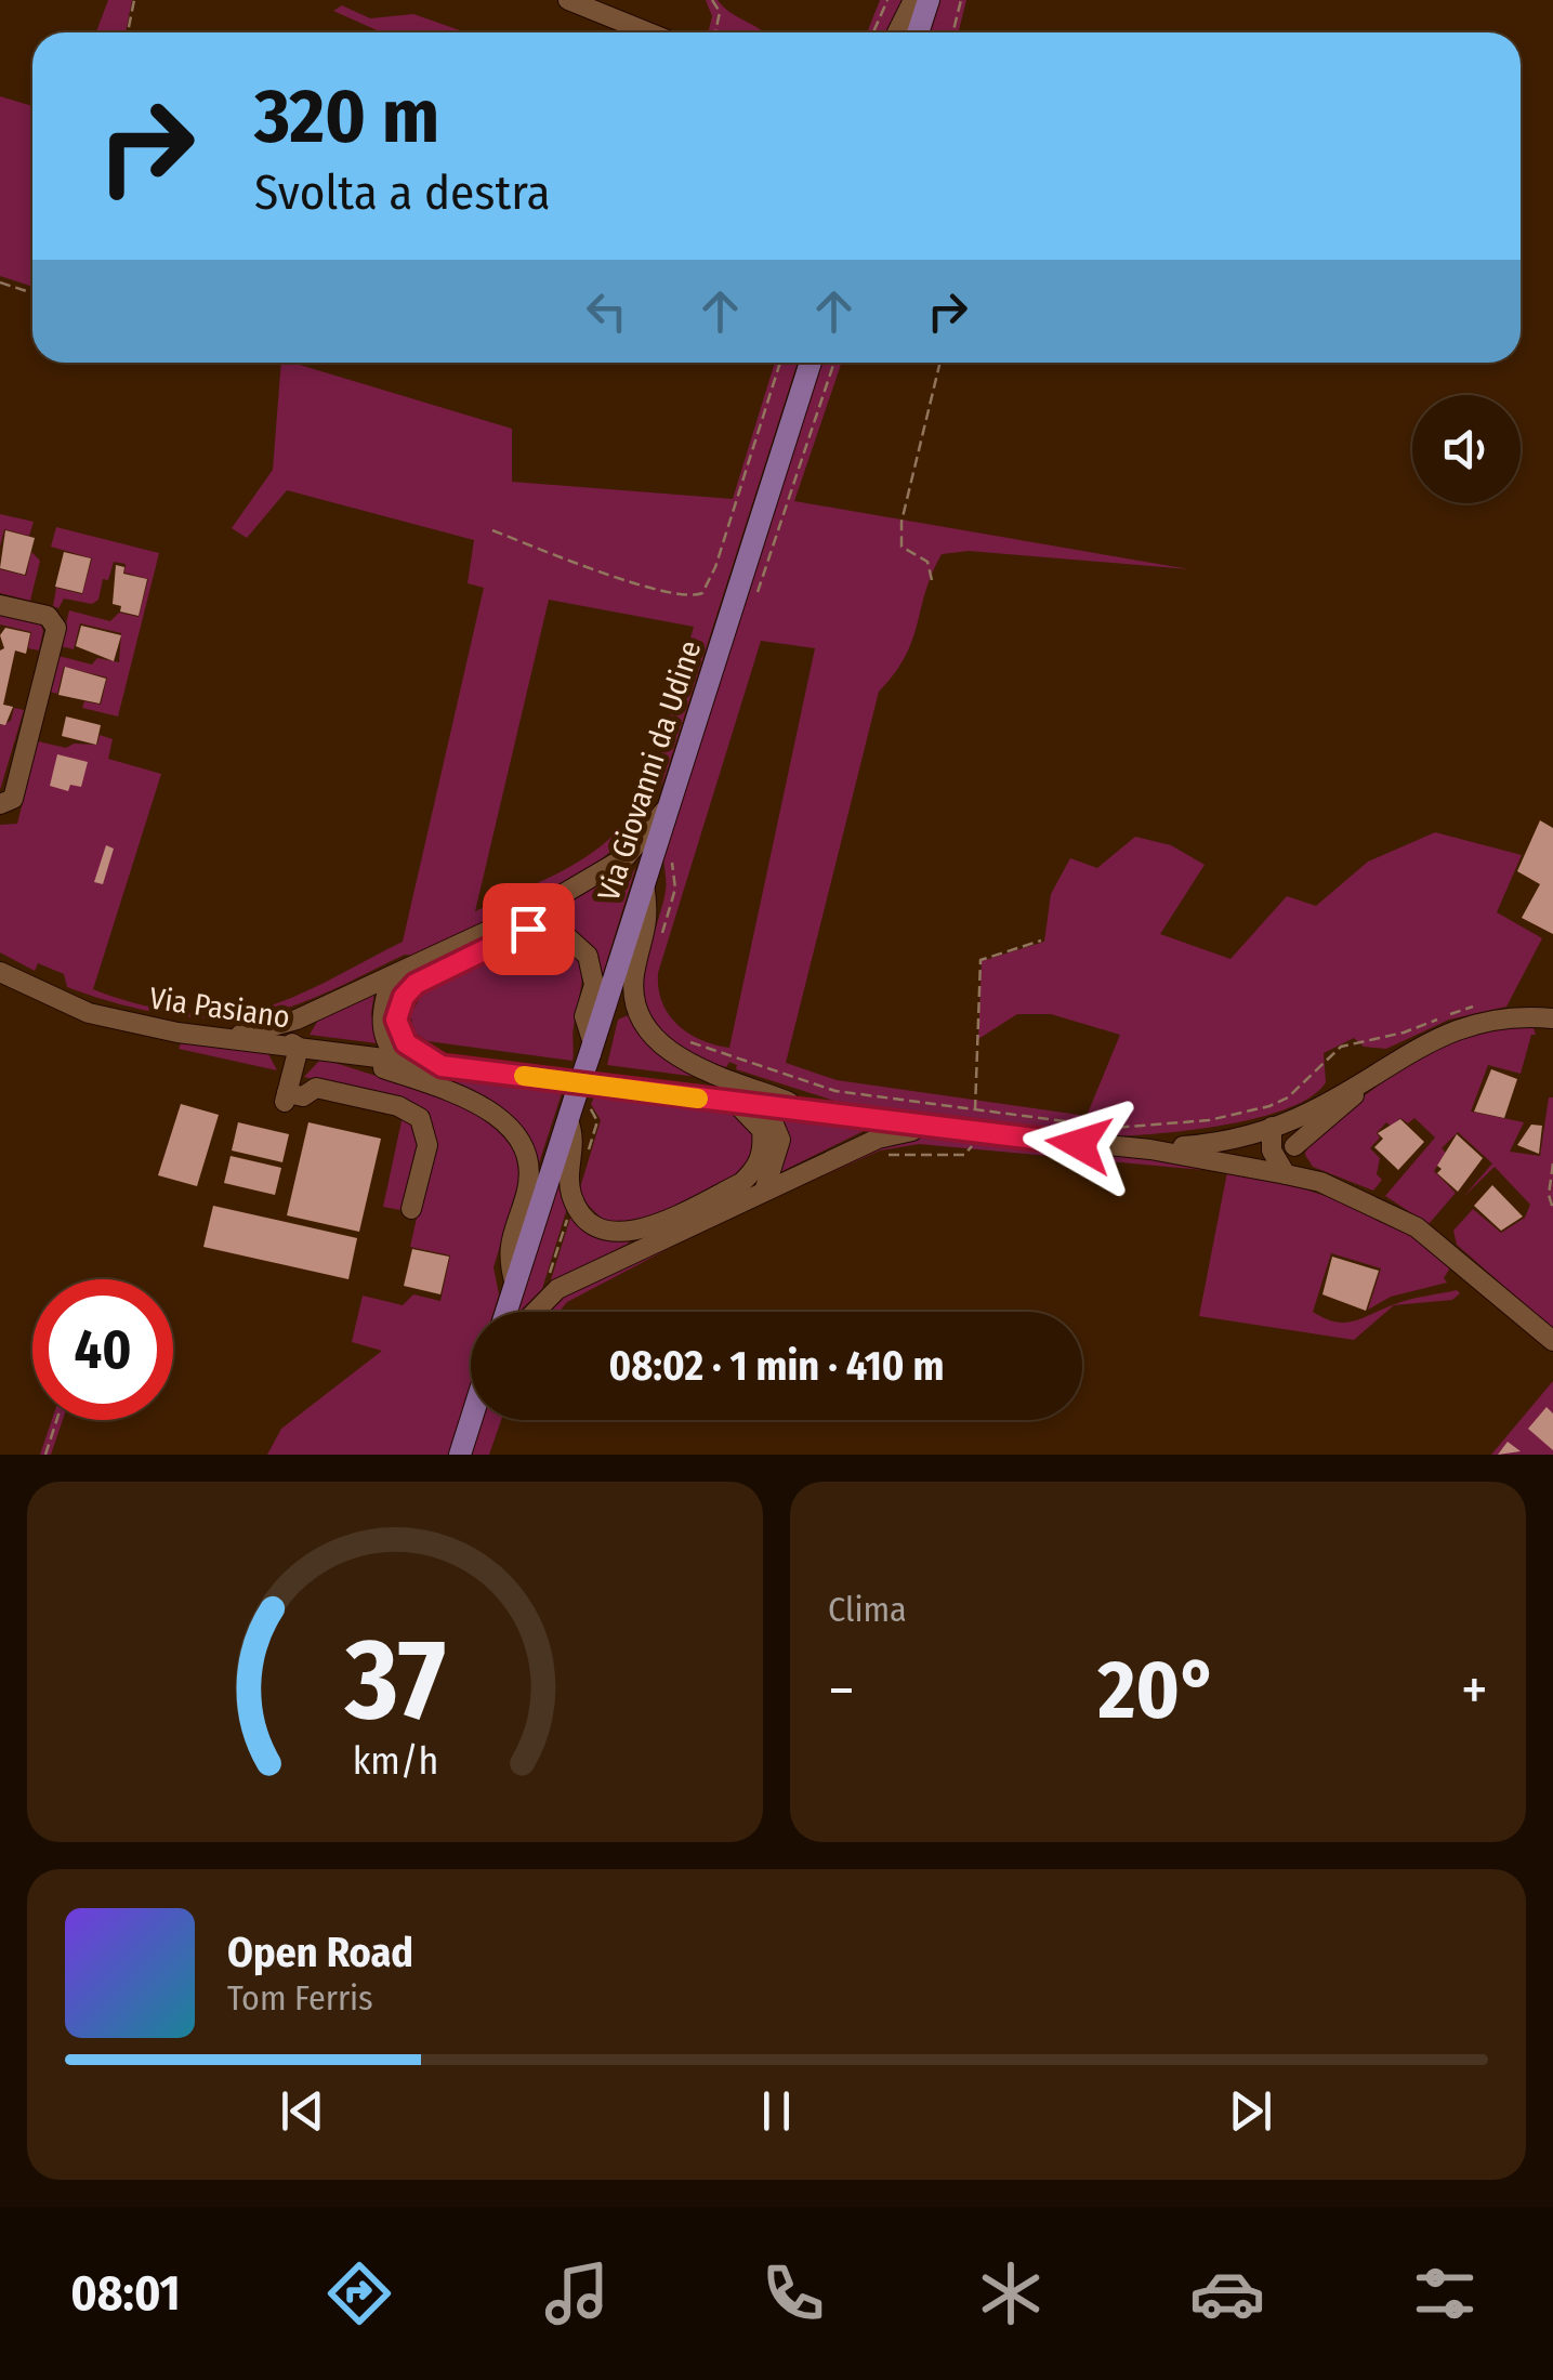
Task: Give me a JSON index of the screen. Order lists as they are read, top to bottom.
{
  "streets": {
    "main road": ["Via Giovanni da Udine"],
    "street": ["Via Pasiano"]
  },
  "page": {
    "turn": ["320 m", "Svolta a destra"],
    "limit": "40",
    "trip": "08:02 · 1 min · 410 m",
    "tile": "Clima",
    "heat": ["−", "20°", "+"],
    "song": ["Open Road", "Tom Ferris"],
    "tabs": "08:01",
    "gauge": ["37", "km/h"]
  }
}
